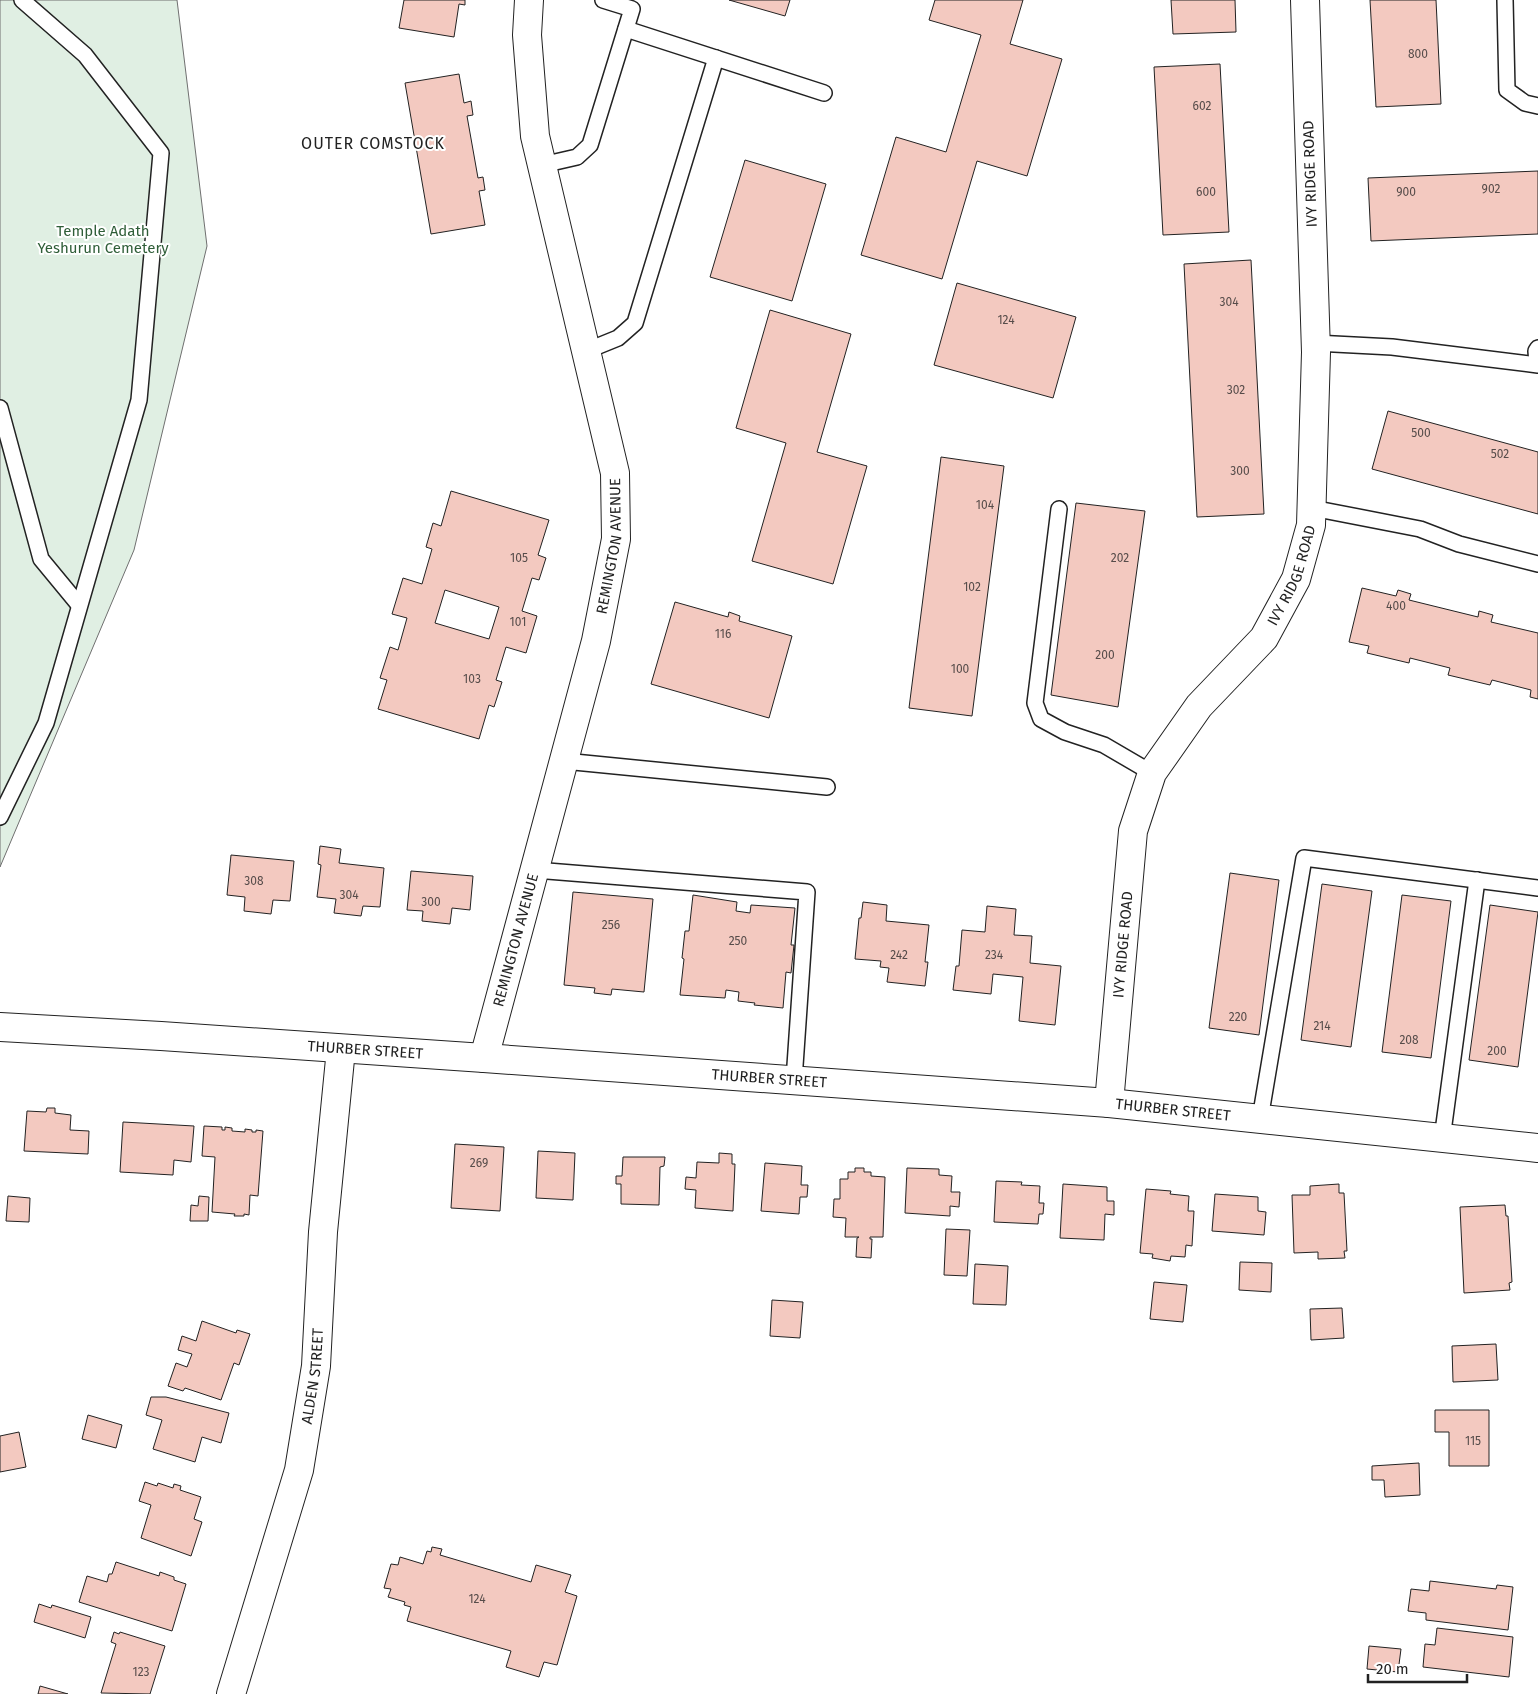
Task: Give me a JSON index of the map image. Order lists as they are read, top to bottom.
{
  "streets": {
    "street": [
      "IVY RIDGE ROAD",
      "REMINGTON AVENUE",
      "THURBER STREET",
      "ALDEN STREET"
    ]
  },
  "crossings": [
    ["IVY RIDGE ROAD", "THURBER STREET"],
    ["REMINGTON AVENUE", "THURBER STREET"],
    ["THURBER STREET", "ALDEN STREET"]
  ],
  "districts": ["OUTER COMSTOCK"],
  "parks": ["Temple Adath Yeshurun Cemetery"],
  "house_numbers": [
    "800",
    "602",
    "902",
    "600",
    "900",
    "304",
    "124",
    "302",
    "500",
    "502",
    "300",
    "104",
    "105",
    "202",
    "102",
    "400",
    "101",
    "116",
    "200",
    "100",
    "103",
    "308",
    "304",
    "300",
    "256",
    "250",
    "242",
    "234",
    "220",
    "214",
    "208",
    "200",
    "269",
    "115",
    "124",
    "123"
  ],
  "scale_bar": "20 m"
}
